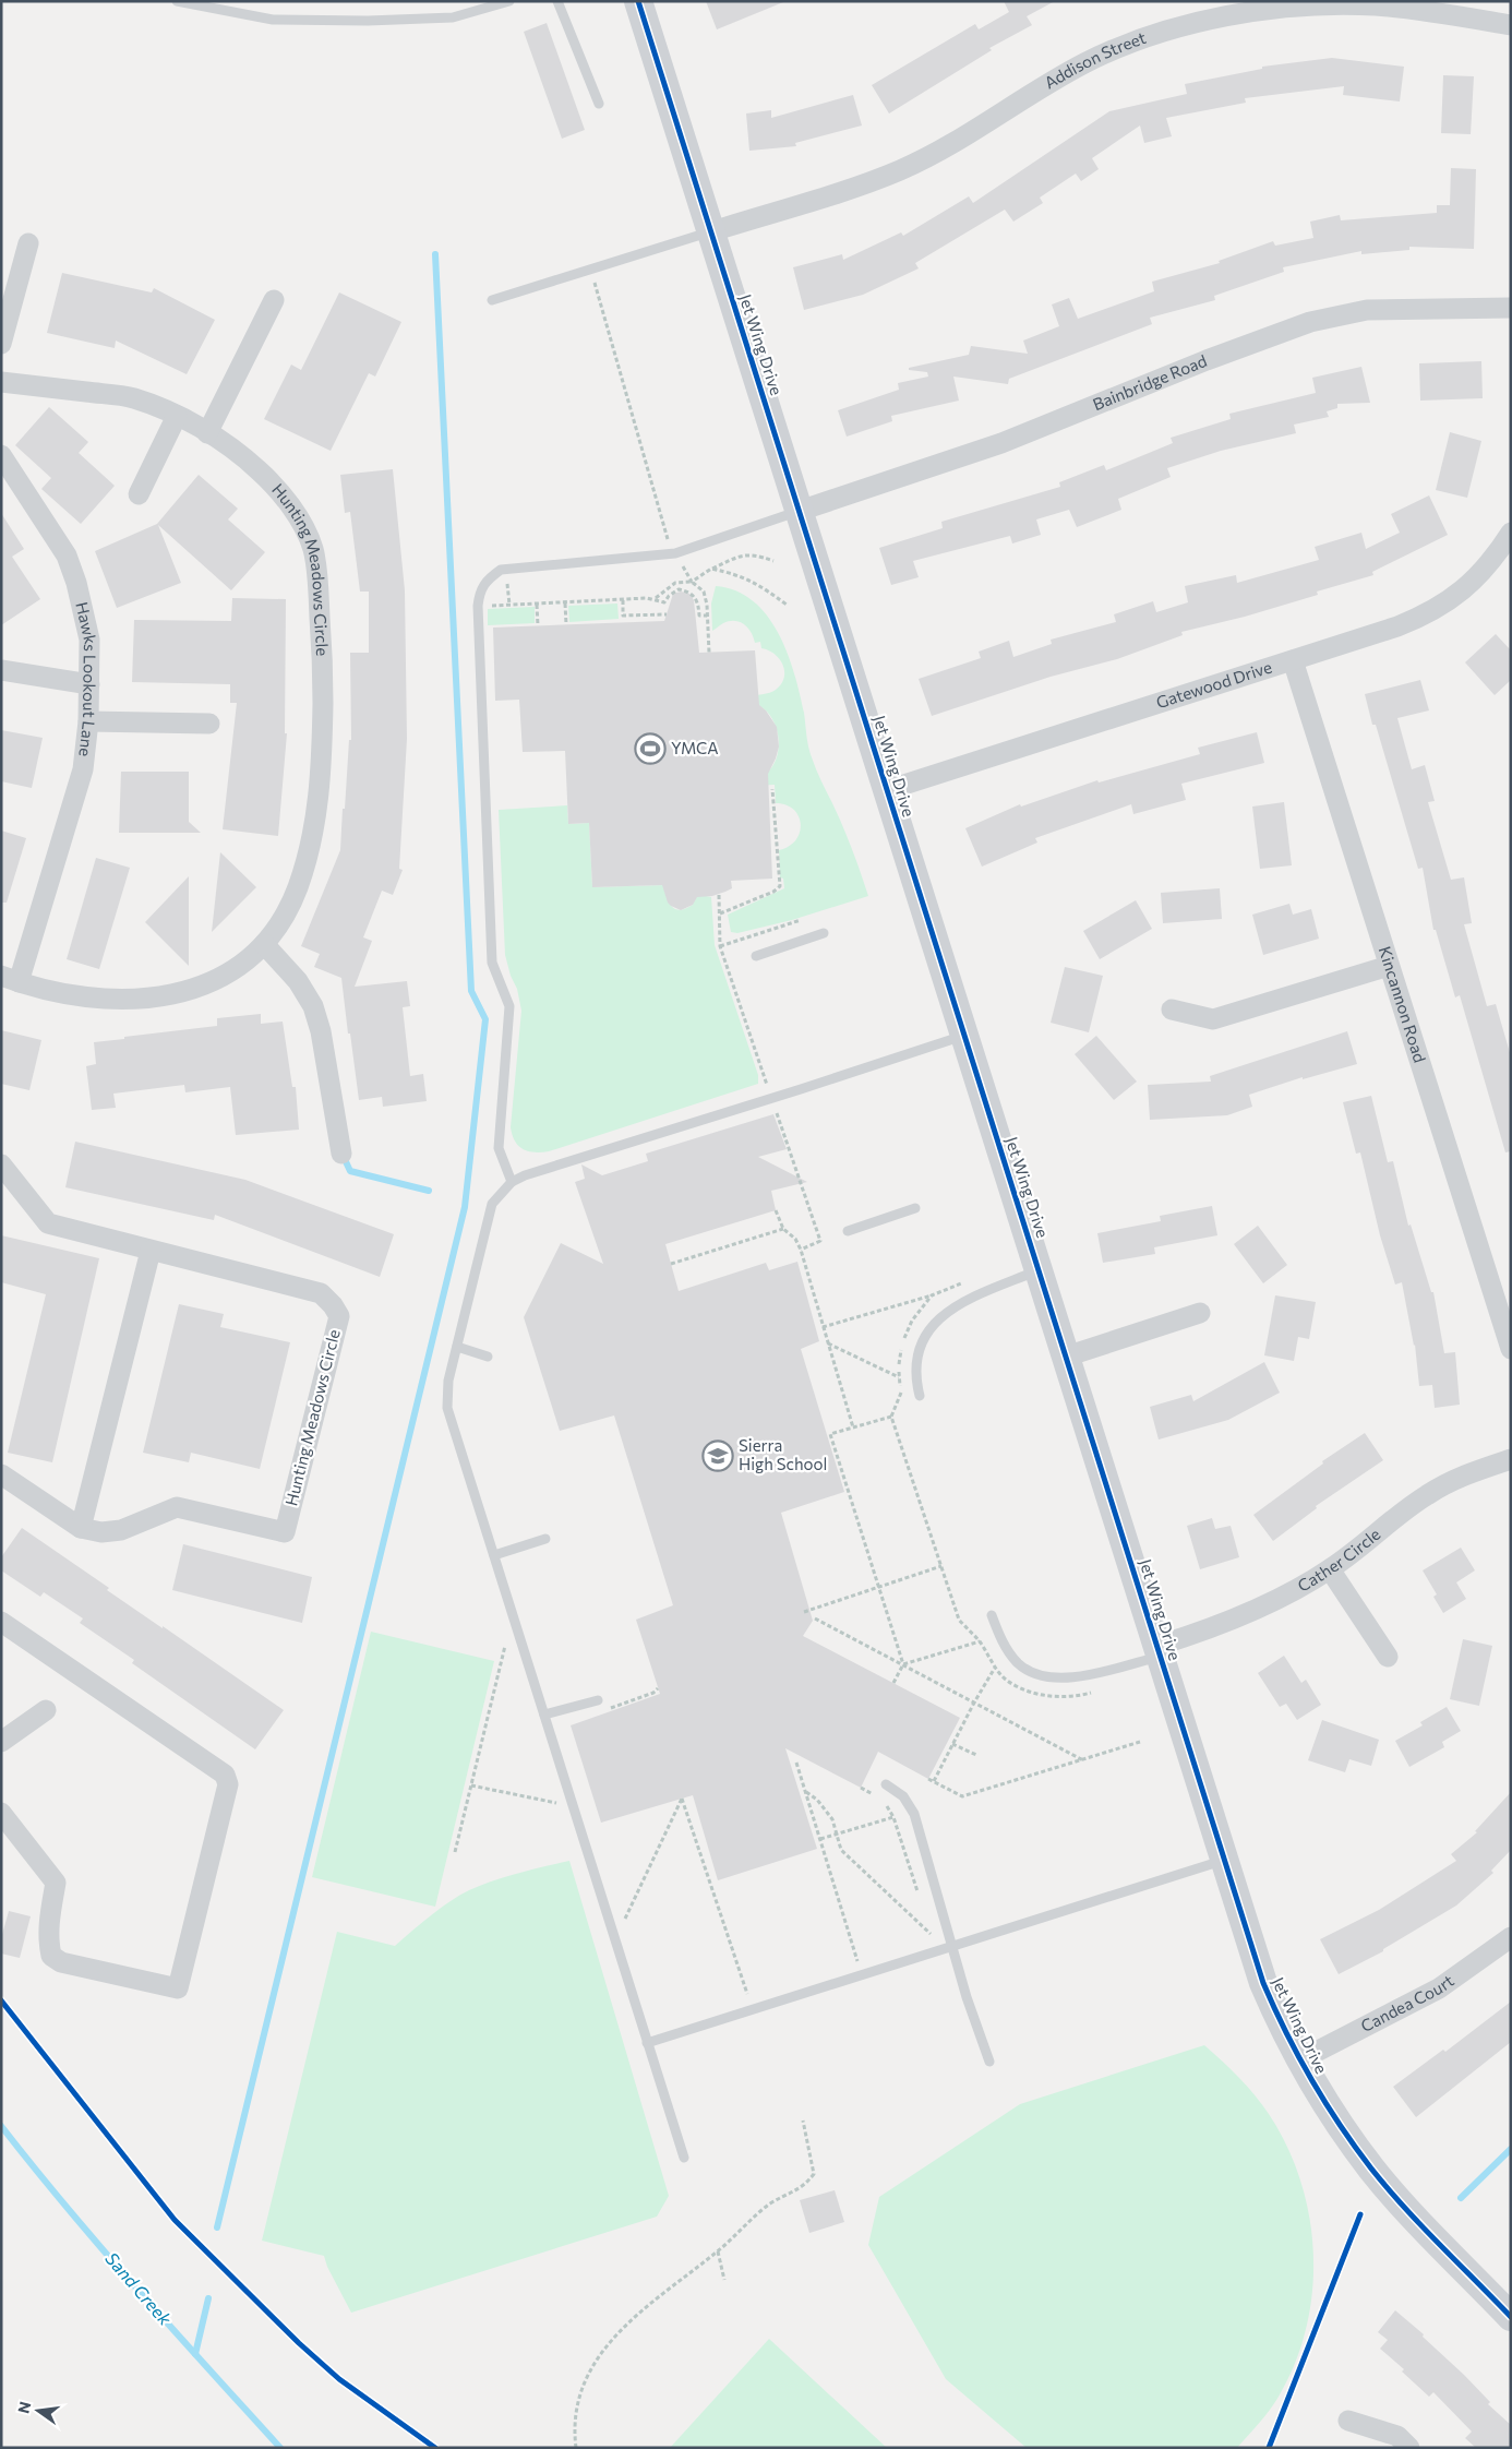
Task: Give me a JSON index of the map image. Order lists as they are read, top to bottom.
{
  "streets": {
    "main road": ["Jet Wing Drive"],
    "street": [
      "Addison Street",
      "Bainbridge Road",
      "Hunting Meadows Circle",
      "Hawks Lookout Lane",
      "Gatewood Drive",
      "Kincannon Road",
      "Cather Circle",
      "Candea Court"
    ]
  },
  "crossings": [
    ["Addison Street", "Jet Wing Drive"],
    ["Jet Wing Drive", "Bainbridge Road"],
    ["Jet Wing Drive", "Gatewood Drive"],
    ["Jet Wing Drive", "Cather Circle"],
    ["Jet Wing Drive", "Candea Court"],
    ["Hunting Meadows Circle", "Hawks Lookout Lane"],
    ["Gatewood Drive", "Kincannon Road"]
  ],
  "water": ["Sand Creek"],
  "places": {
    "sports": ["YMCA"],
    "school or university": ["Sierra High School"]
  },
  "north": "left"
}
